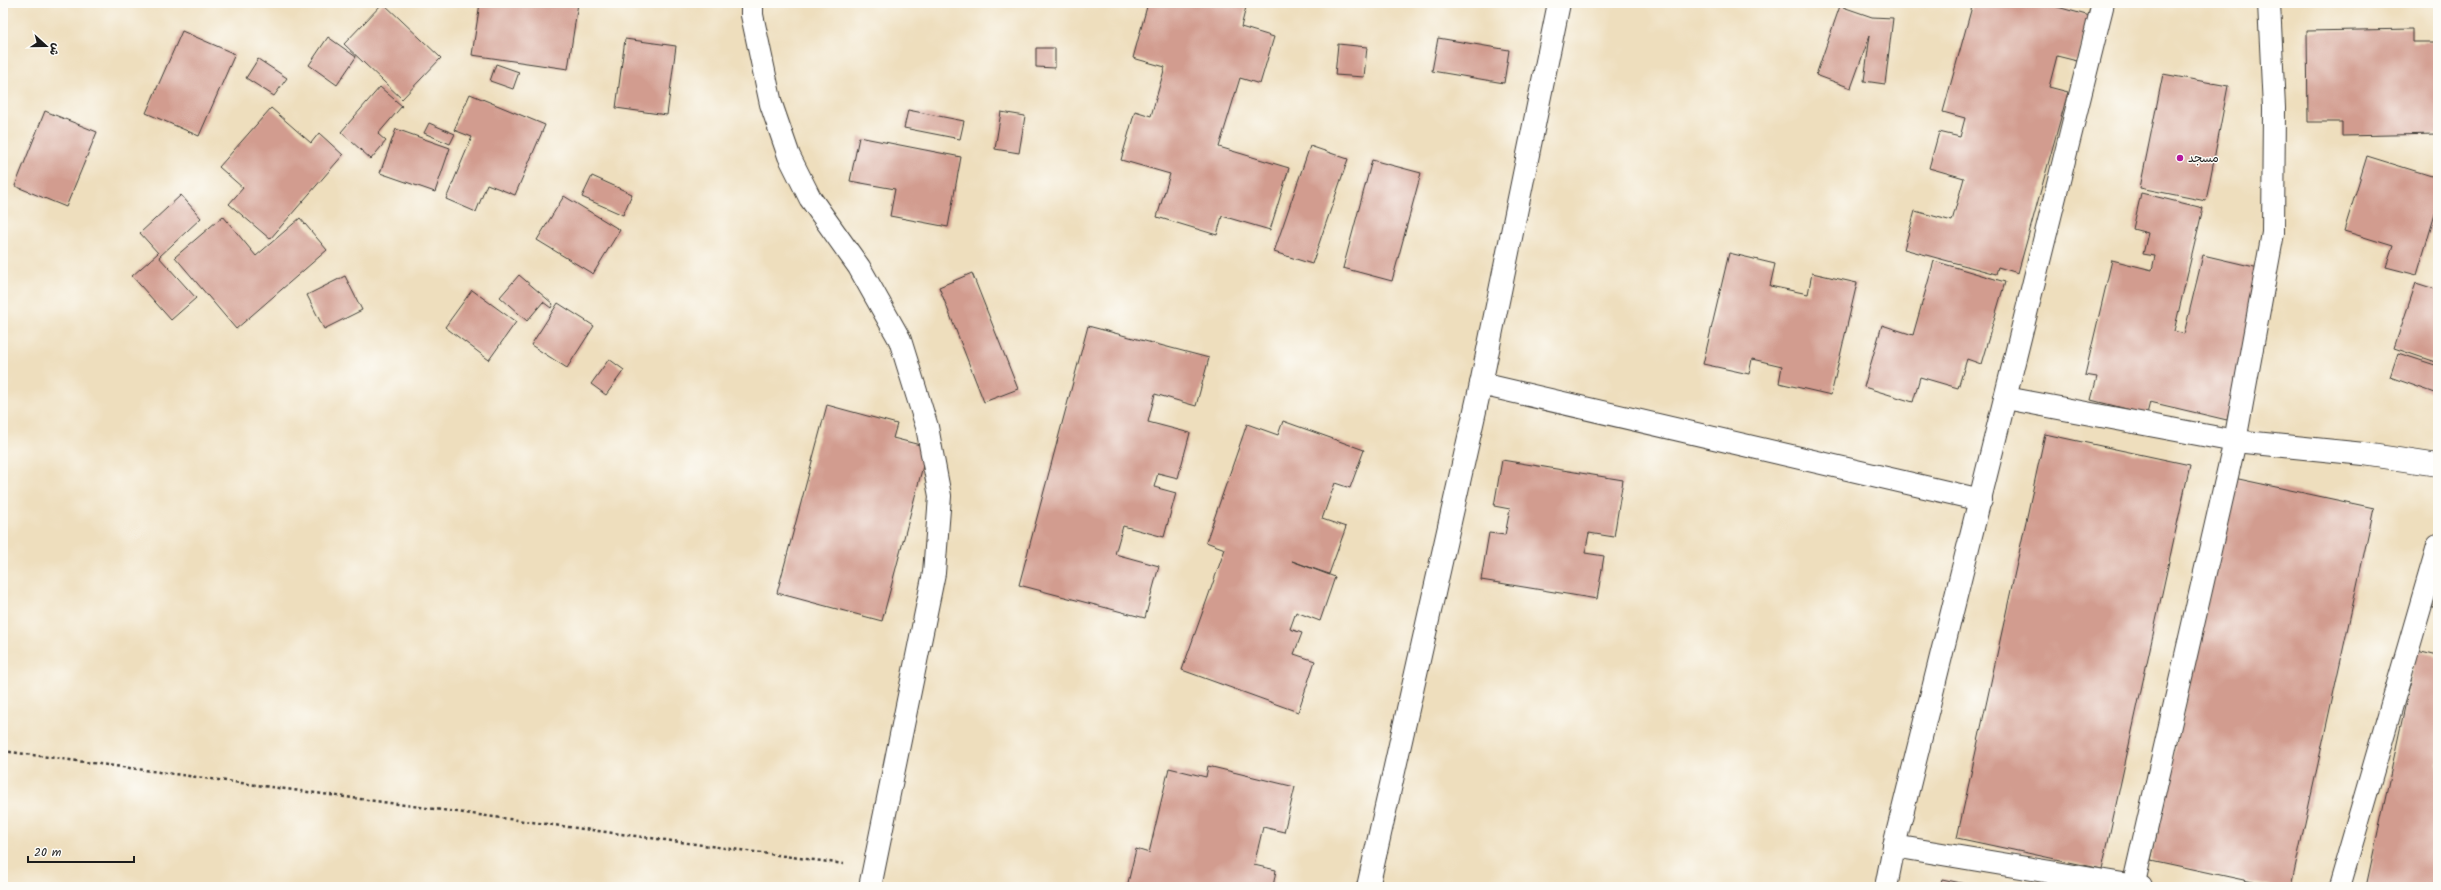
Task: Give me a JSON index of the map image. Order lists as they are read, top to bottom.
{
  "places": ["مسجد"],
  "scale_bar": "20 m",
  "north": "right"
}
